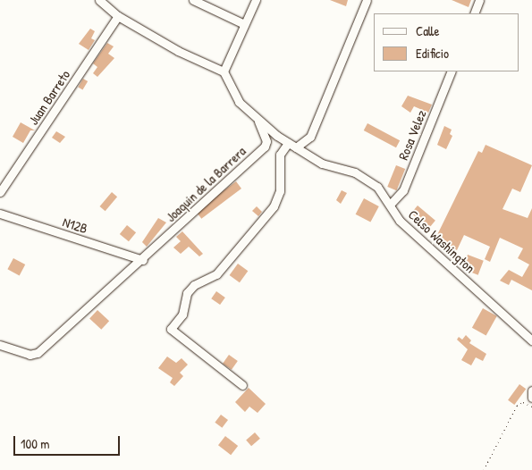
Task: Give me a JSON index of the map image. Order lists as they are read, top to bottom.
{
  "streets": {
    "street": [
      "Juan Barreto",
      "Rosa Velez",
      "Joaquin de la Barrera",
      "N12B",
      "Celso Washington"
    ]
  },
  "crossings": [
    ["Rosa Velez", "Celso Washington"],
    ["Joaquin de la Barrera", "N12B"],
    ["Joaquin de la Barrera", "Celso Washington"]
  ],
  "legend": ["Calle", "Edificio"],
  "scale_bar": "100 m"
}
